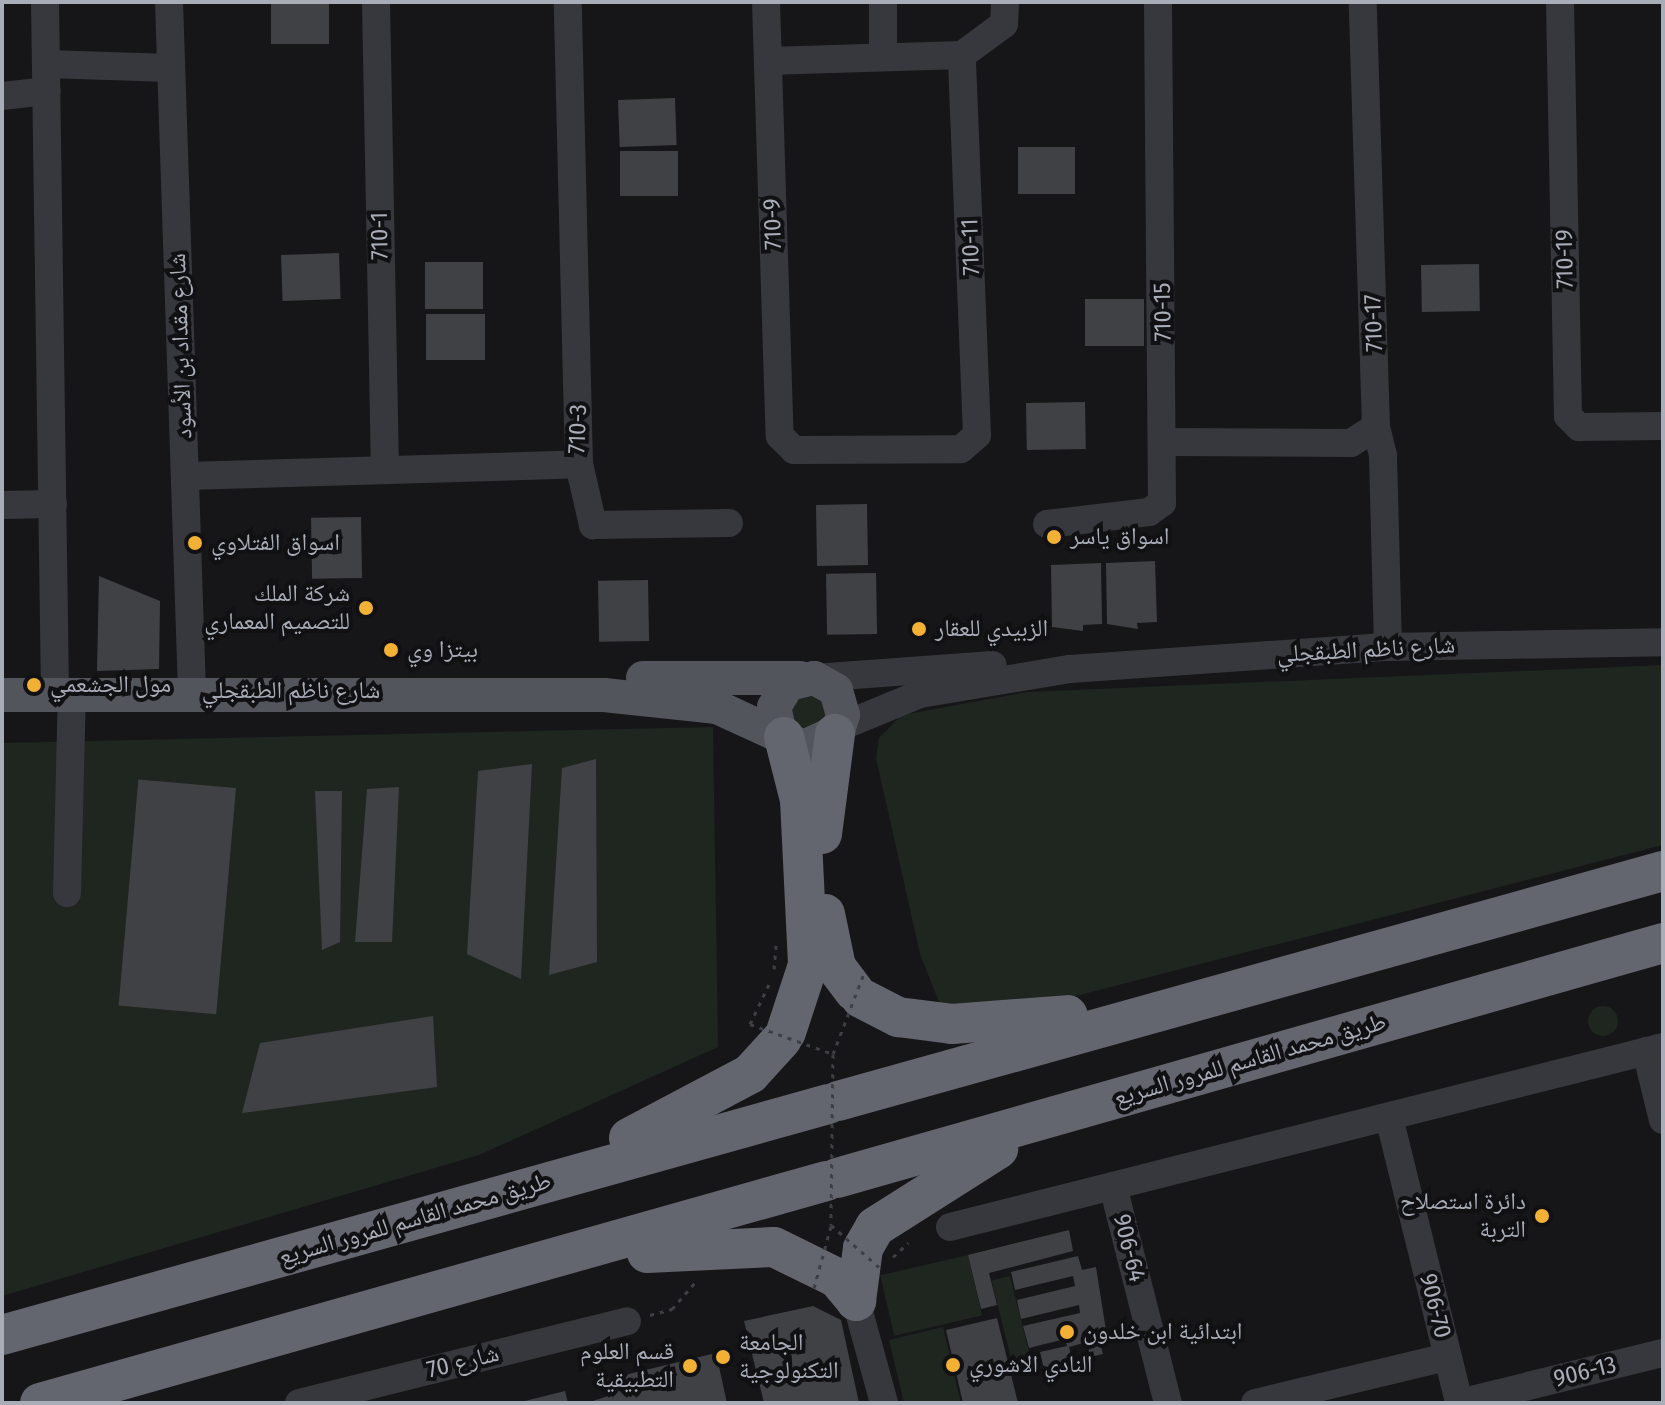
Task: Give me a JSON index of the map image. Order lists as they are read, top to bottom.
{
  "streets": {
    "highway": ["طريق محمد القاسم للمرور السريع"],
    "main road": ["شارع ناظم الطبقجلي"],
    "street": [
      "710-9",
      "710-1",
      "710-11",
      "710-19",
      "710-15",
      "710-17",
      "شارع مقداد بن الأسود",
      "710-3",
      "906-64",
      "906-70",
      "شارع 70",
      "906-13"
    ]
  },
  "crossings": [
    ["710-9", "710-11"],
    ["710-1", "710-3"],
    ["710-17", "شارع ناظم الطبقجلي"],
    ["شارع مقداد بن الأسود", "710-3"],
    ["شارع مقداد بن الأسود", "شارع ناظم الطبقجلي"],
    ["906-70", "906-13"]
  ],
  "places": [
    "اسواق ياسر",
    "اسواق الفتلاوي",
    "شركة الملك للتصميم المعماري",
    "الزبيدي للعقار",
    "بيتزا وي",
    "مول الجشعمي",
    "دائرة استصلاح التربة",
    "ابتدائية ابن خلدون",
    "الجامعة التكنولوجية",
    "النادي الاشوري",
    "قسم العلوم التطبيقية"
  ]
}
